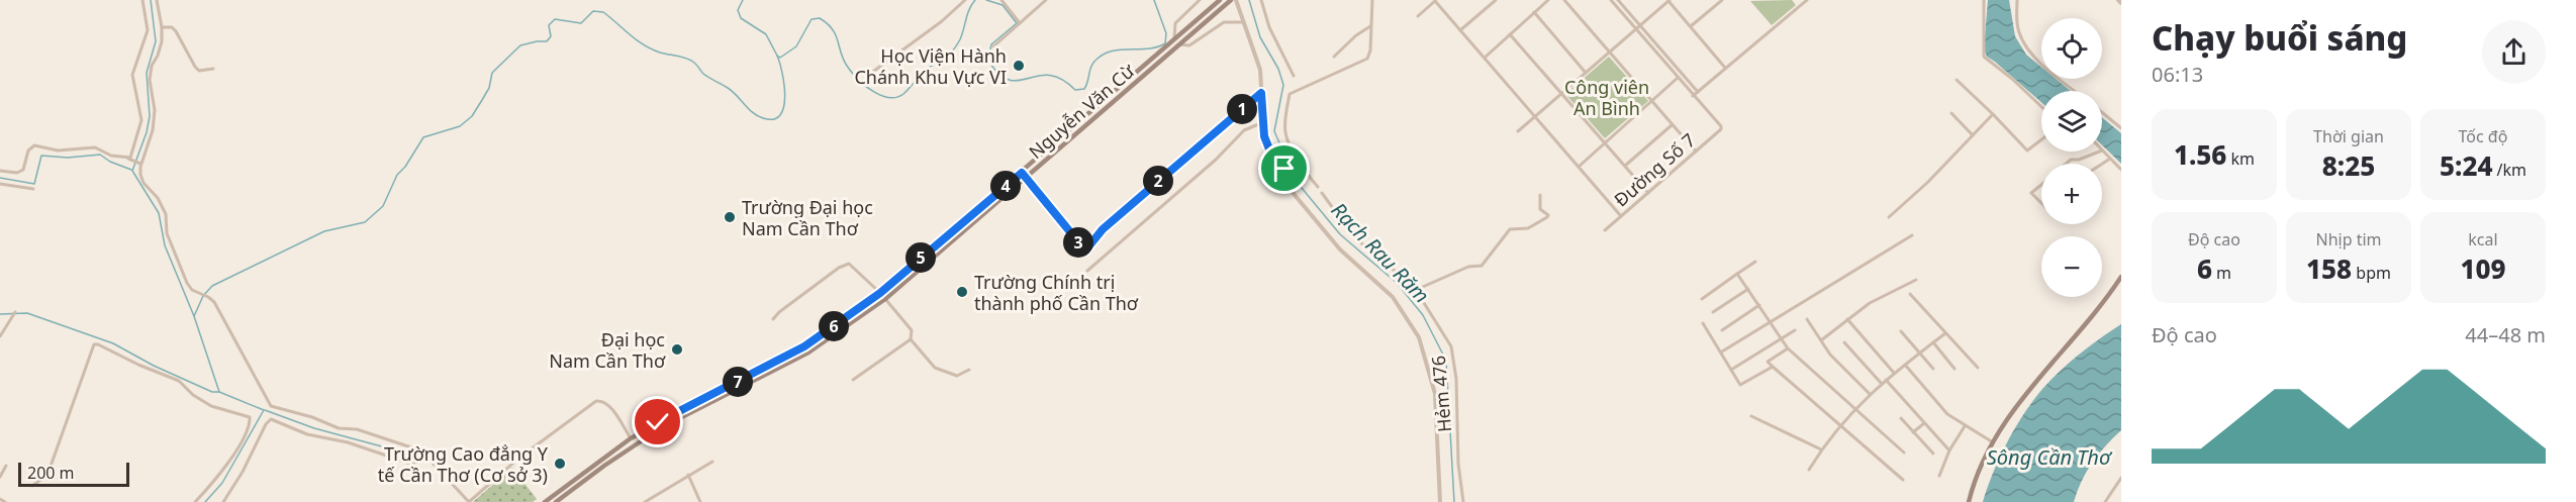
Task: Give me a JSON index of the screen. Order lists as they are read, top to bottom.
{
  "streets": {
    "main road": ["Nguyễn Văn Cừ"],
    "street": ["Đường Số 7", "Hẻm 476"]
  },
  "water": ["Rạch Rau Răm", "Sông Cần Thơ"],
  "parks": ["Công viên An Bình"],
  "places": [
    "Học Viện Hành Chánh Khu Vực VI",
    "Trường Đại học Nam Cần Thơ",
    "Trường Chính trị thành phố Cần Thơ",
    "Đại học Nam Cần Thơ",
    "Trường Cao đẳng Y tế Cần Thơ (Cơ sở 3)"
  ],
  "scale_bar": "200 m",
  "page": {
    "heading": ["Chạy buổi sáng", "06:13"],
    "map_buttons": ["+", "−"],
    "pins": [
      "1",
      "2",
      "4",
      "3",
      "5",
      "6",
      "7"
    ],
    "stats": [
      ["1.56 km"],
      ["Thời gian", "8:25"],
      ["Tốc độ", "5:24 /km"],
      ["Độ cao", "6 m"],
      ["Nhịp tim", "158 bpm"],
      ["kcal", "109"]
    ],
    "chart": ["Độ cao", "44–48 m"],
    "scale": "200 m"
  }
}
